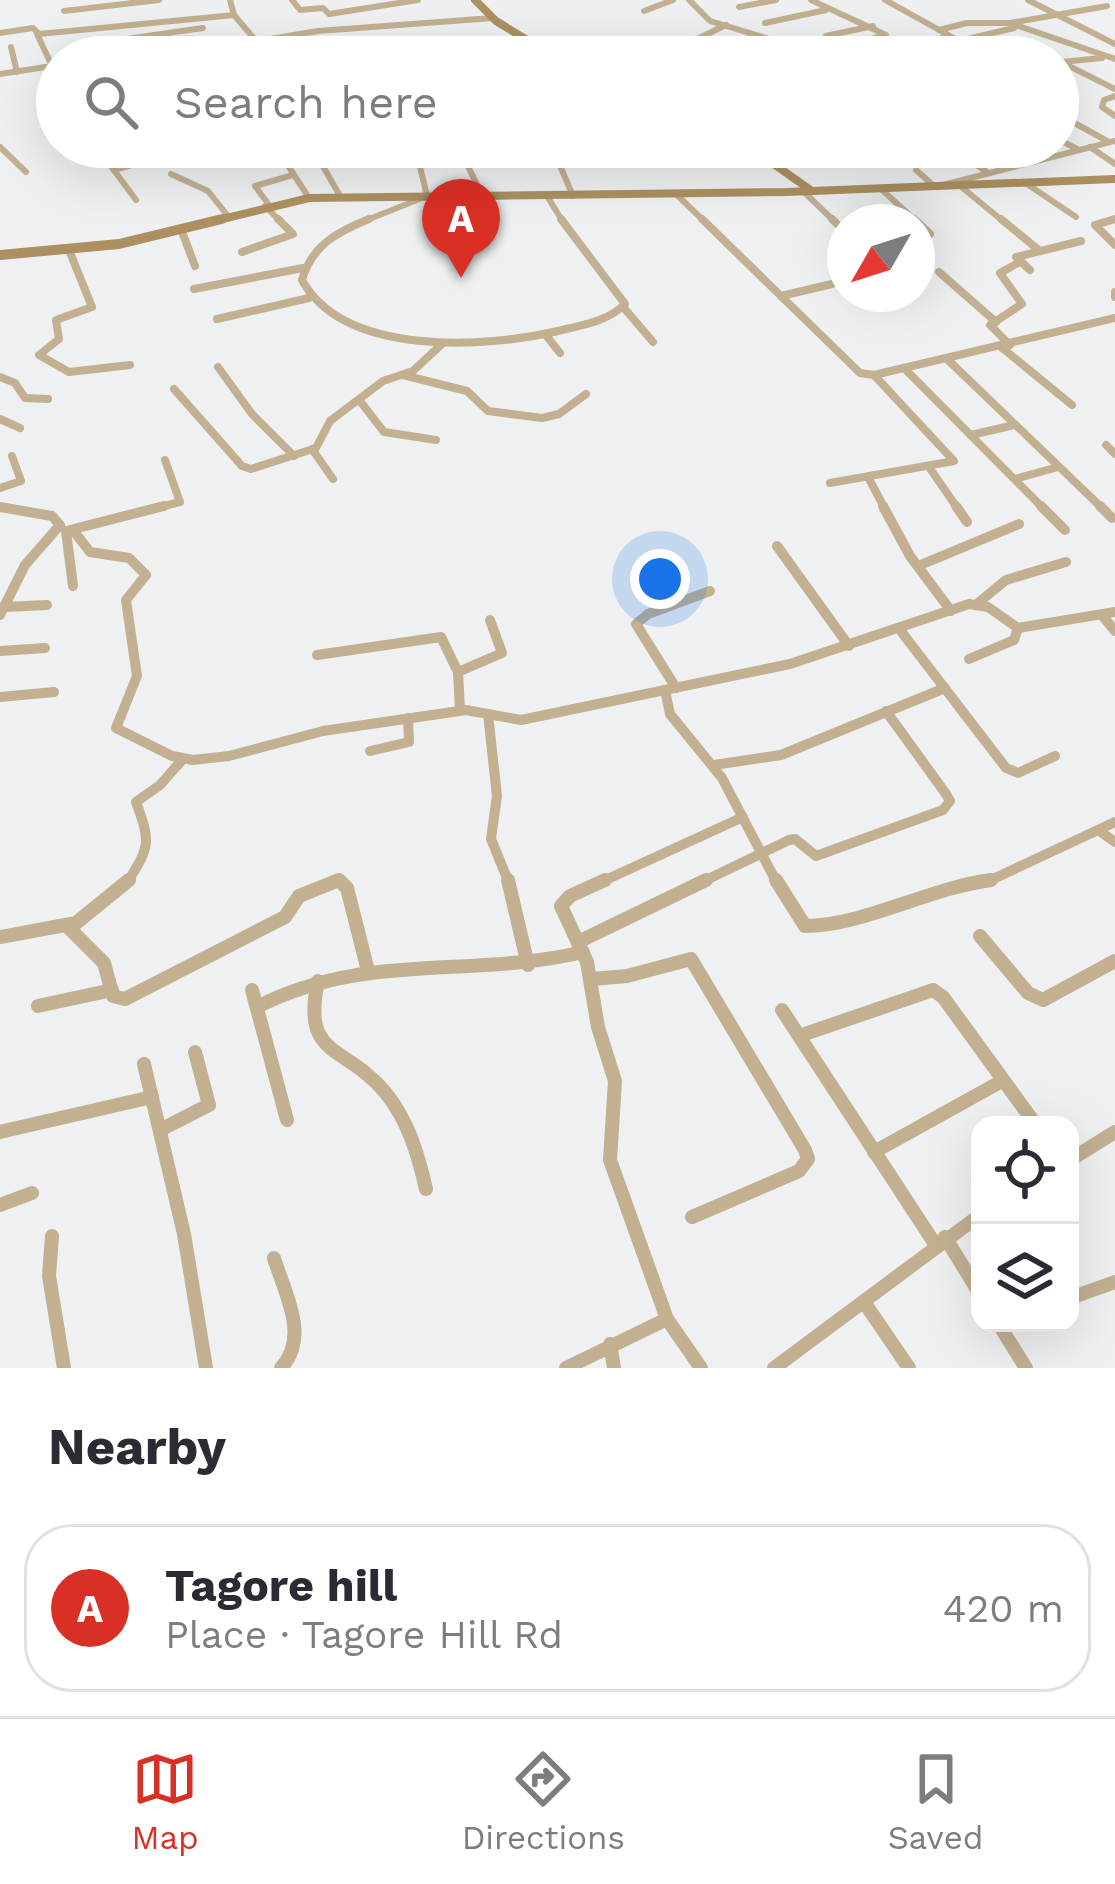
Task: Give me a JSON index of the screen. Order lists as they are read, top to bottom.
{
  "north": "bottom left",
  "page": {
    "search": "Search here",
    "pins": "A",
    "heading": "Nearby",
    "list": [
      {
        "mark": "A",
        "name": "Tagore hill",
        "note": "Place · Tagore Hill Rd",
        "value": "420 m"
      }
    ],
    "nav": ["Map", "Directions", "Saved"]
  }
}
